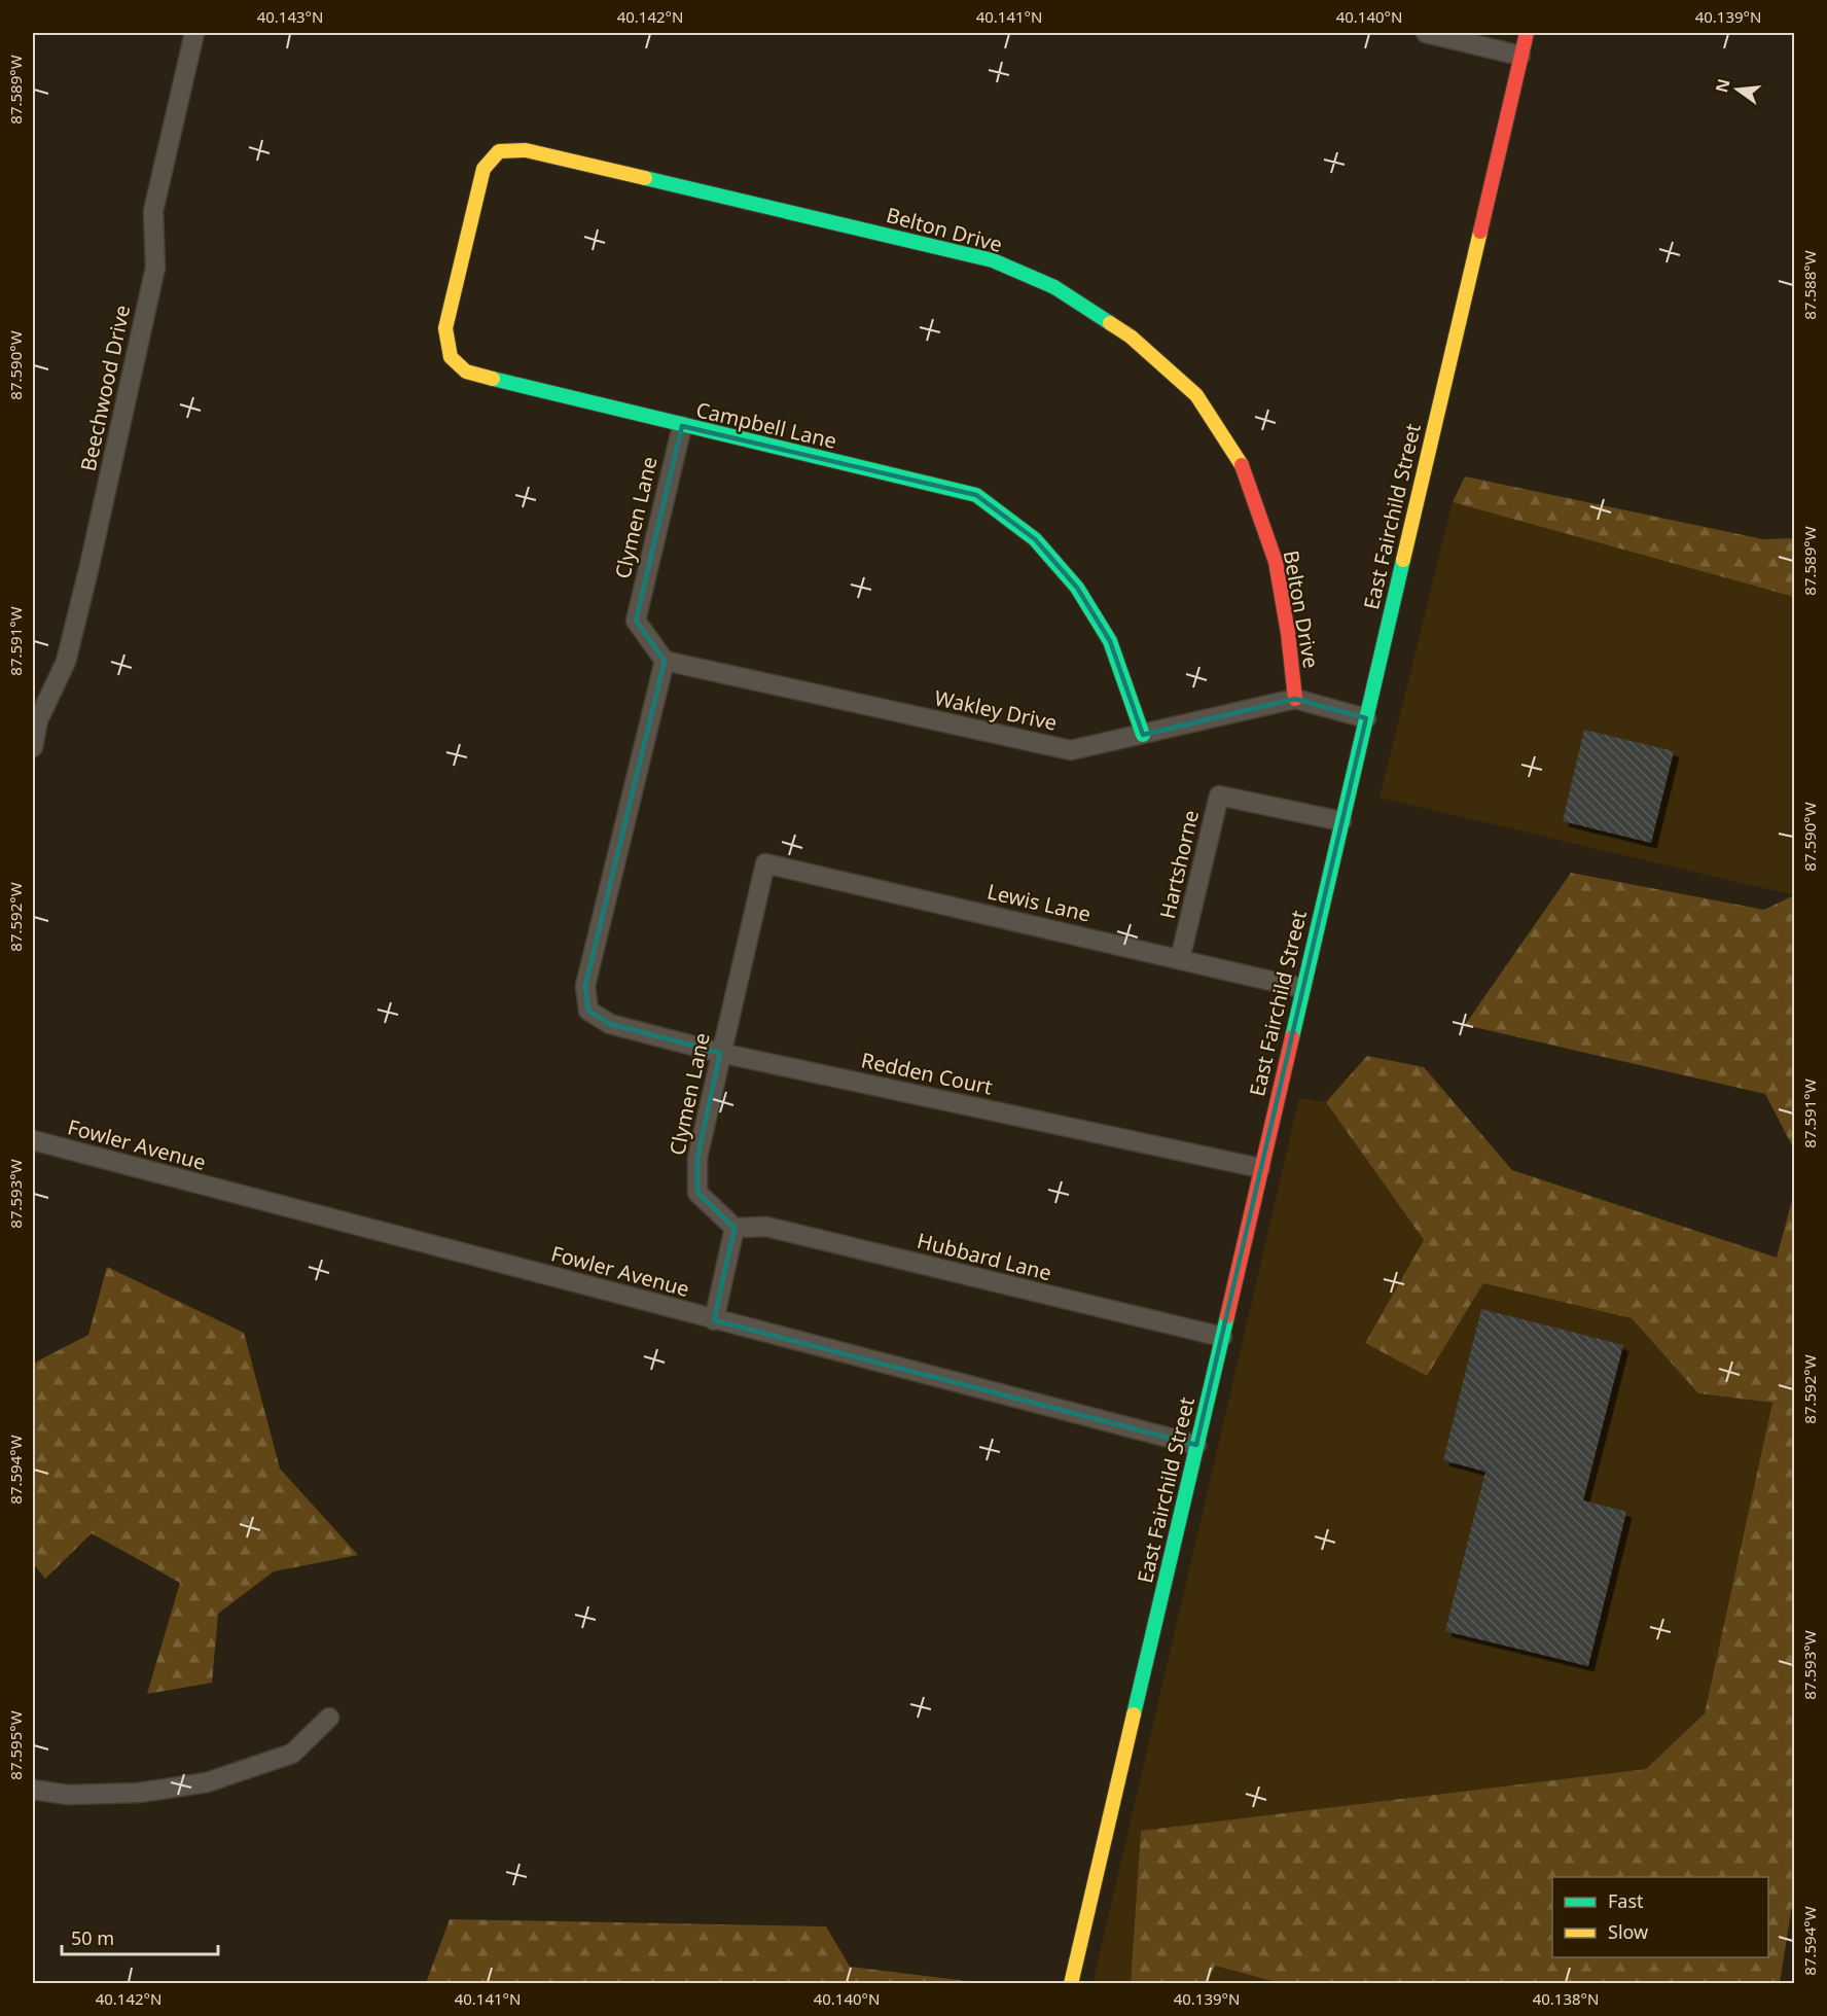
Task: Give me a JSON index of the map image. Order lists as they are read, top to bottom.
{
  "streets": {
    "street": [
      "Belton Drive",
      "Beechwood Drive",
      "Campbell Lane",
      "East Fairchild Street",
      "Clymen Lane",
      "Wakley Drive",
      "Hartshorne",
      "Lewis Lane",
      "Redden Court",
      "Fowler Avenue",
      "Hubbard Lane"
    ]
  },
  "crossings": [
    ["Belton Drive", "Campbell Lane"],
    ["Belton Drive", "Wakley Drive"],
    ["Campbell Lane", "Clymen Lane"],
    ["Campbell Lane", "Wakley Drive"],
    ["East Fairchild Street", "Wakley Drive"],
    ["East Fairchild Street", "Hartshorne"],
    ["East Fairchild Street", "Lewis Lane"],
    ["East Fairchild Street", "Redden Court"],
    ["East Fairchild Street", "Fowler Avenue"],
    ["East Fairchild Street", "Hubbard Lane"],
    ["Clymen Lane", "Wakley Drive"],
    ["Clymen Lane", "Lewis Lane"],
    ["Clymen Lane", "Redden Court"],
    ["Clymen Lane", "Hubbard Lane"],
    ["Wakley Drive", "Redden Court"],
    ["Hartshorne", "Lewis Lane"]
  ],
  "legend": ["Fast", "Slow"],
  "scale_bar": "50 m",
  "north": "left",
  "coordinates": [
    "40.143°N",
    "40.142°N",
    "40.141°N",
    "40.140°N",
    "40.139°N",
    "87.589°W",
    "87.588°W",
    "87.590°W",
    "87.591°W",
    "87.592°W",
    "87.593°W",
    "87.594°W",
    "87.595°W",
    "40.138°N"
  ]
}
